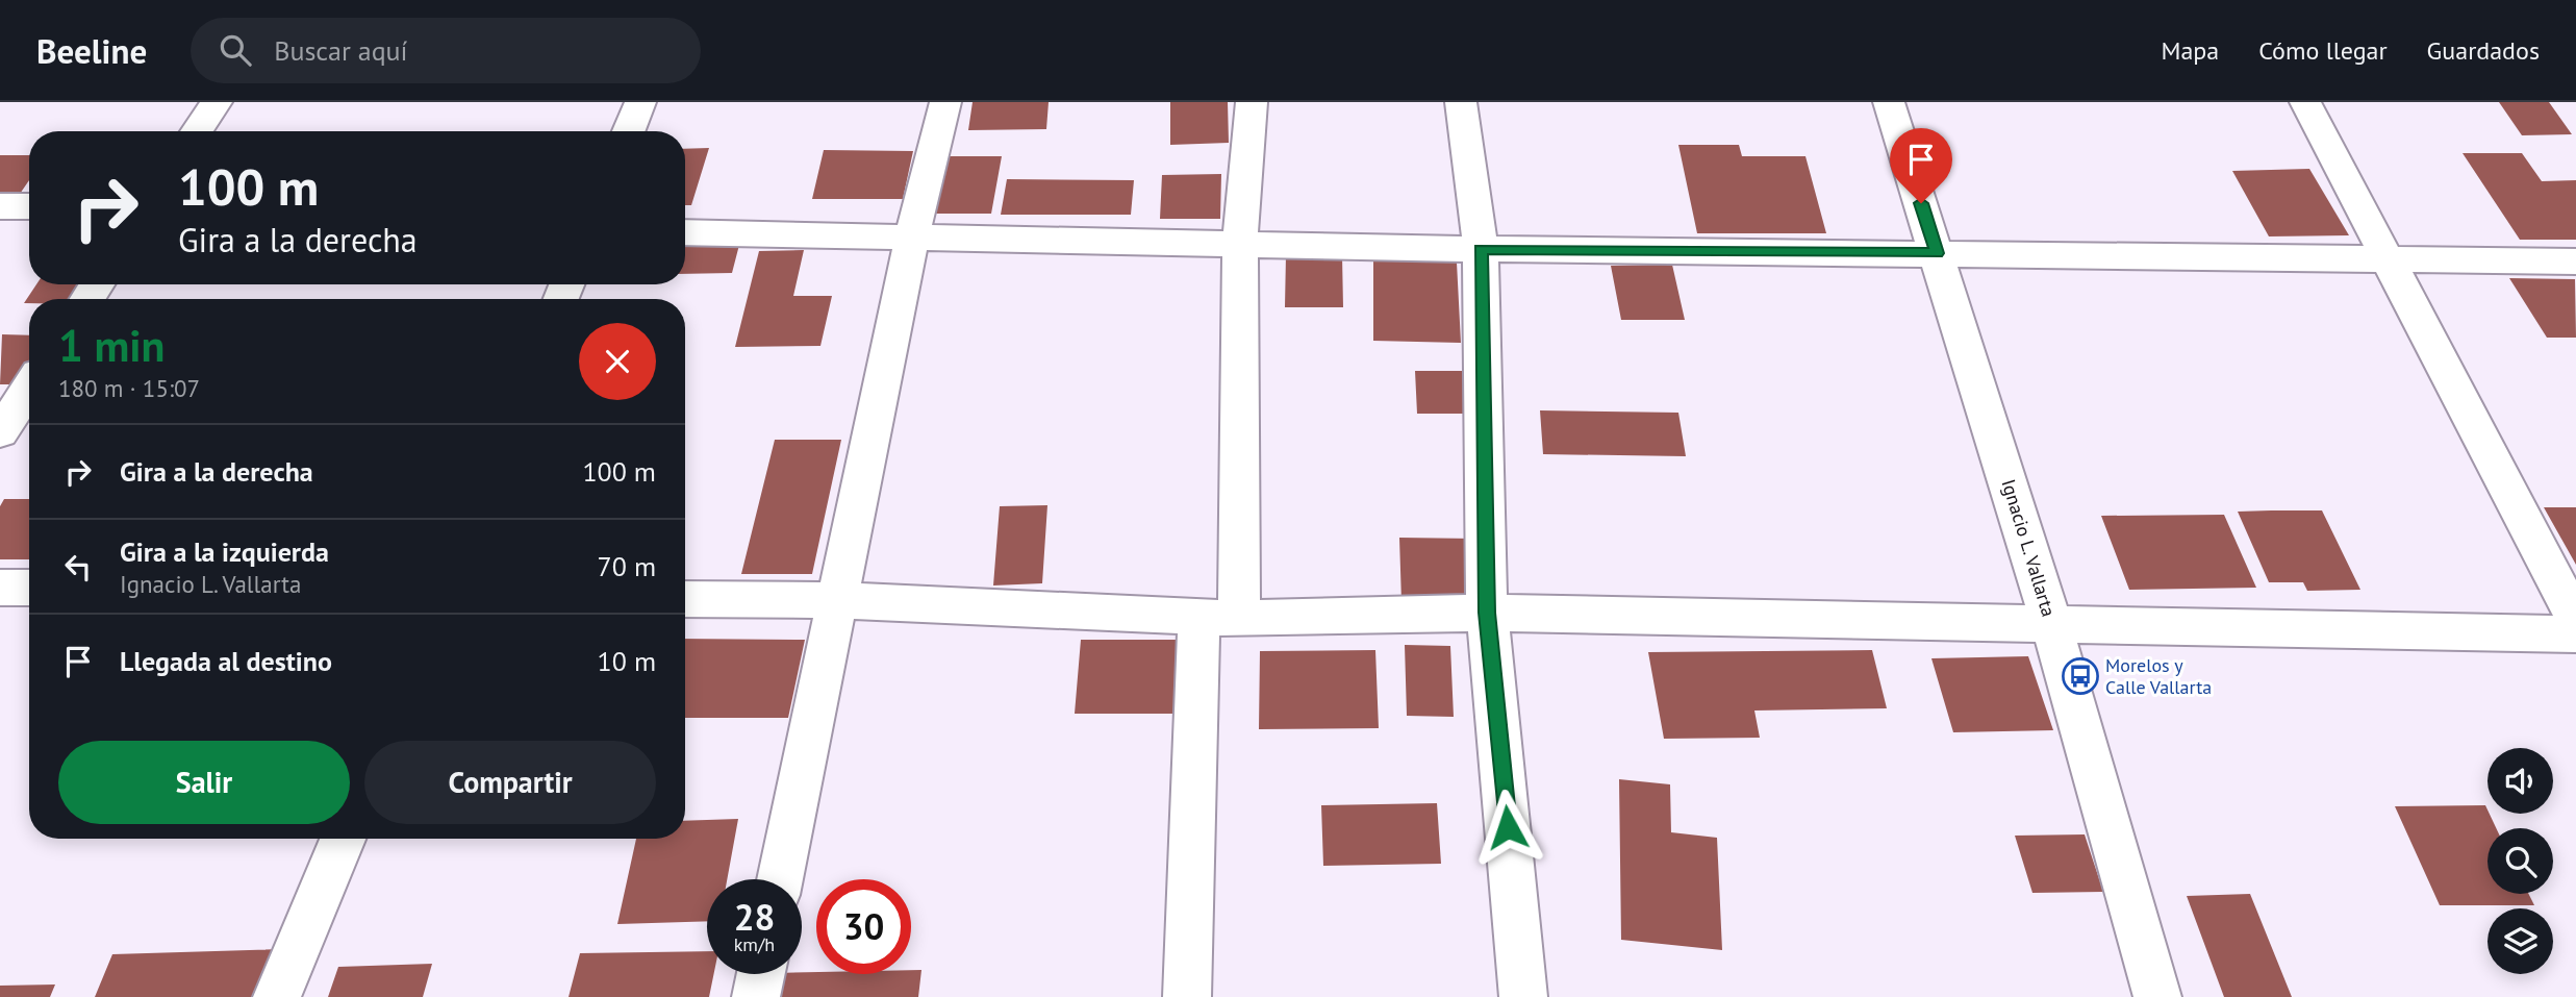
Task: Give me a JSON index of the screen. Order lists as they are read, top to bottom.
{
  "streets": {
    "street": ["Ignacio L. Vallarta"]
  },
  "places": {
    "bus stop": ["Morelos y Calle Vallarta"]
  },
  "page": {
    "header": "Beeline",
    "search": "Buscar aquí",
    "nav": ["Mapa", "Cómo llegar", "Guardados"],
    "turn": ["100 m", "Gira a la derecha"],
    "heading": ["1 min", "180 m · 15:07"],
    "list": [
      {
        "name": "Gira a la derecha",
        "value": "100 m"
      },
      {
        "name": "Gira a la izquierda",
        "note": "Ignacio L. Vallarta",
        "value": "70 m"
      },
      {
        "name": "Llegada al destino",
        "value": "10 m"
      }
    ],
    "buttons": ["Salir", "Compartir"],
    "speed": "28 km/h",
    "limit": "30"
  }
}
